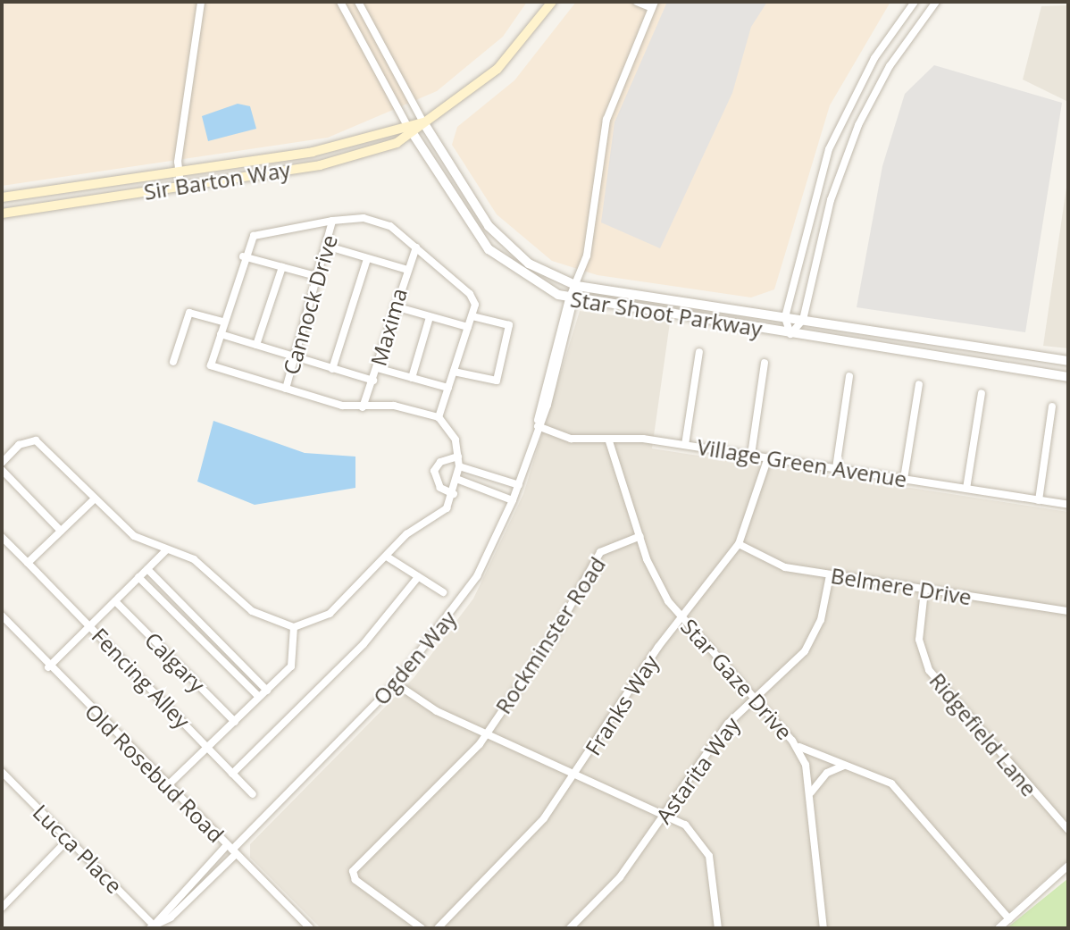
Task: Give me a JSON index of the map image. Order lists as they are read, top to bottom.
{
  "streets": {
    "main road": ["Sir Barton Way"],
    "street": [
      "Cannock Drive",
      "Star Shoot Parkway",
      "Maxima",
      "Village Green Avenue",
      "Belmere Drive",
      "Rockminster Road",
      "Ogden Way",
      "Calgary",
      "Fencing Alley",
      "Star Gaze Drive",
      "Franks Way",
      "Ridgefield Lane",
      "Astarita Way",
      "Old Rosebud Road",
      "Lucca Place"
    ]
  },
  "crossings": [
    ["Sir Barton Way", "Star Shoot Parkway"],
    ["Star Shoot Parkway", "Ogden Way"],
    ["Village Green Avenue", "Ogden Way"],
    ["Village Green Avenue", "Star Gaze Drive"],
    ["Village Green Avenue", "Franks Way"],
    ["Belmere Drive", "Franks Way"],
    ["Belmere Drive", "Ridgefield Lane"],
    ["Belmere Drive", "Astarita Way"],
    ["Rockminster Road", "Star Gaze Drive"],
    ["Ogden Way", "Old Rosebud Road"],
    ["Star Gaze Drive", "Franks Way"],
    ["Star Gaze Drive", "Astarita Way"]
  ]
}
